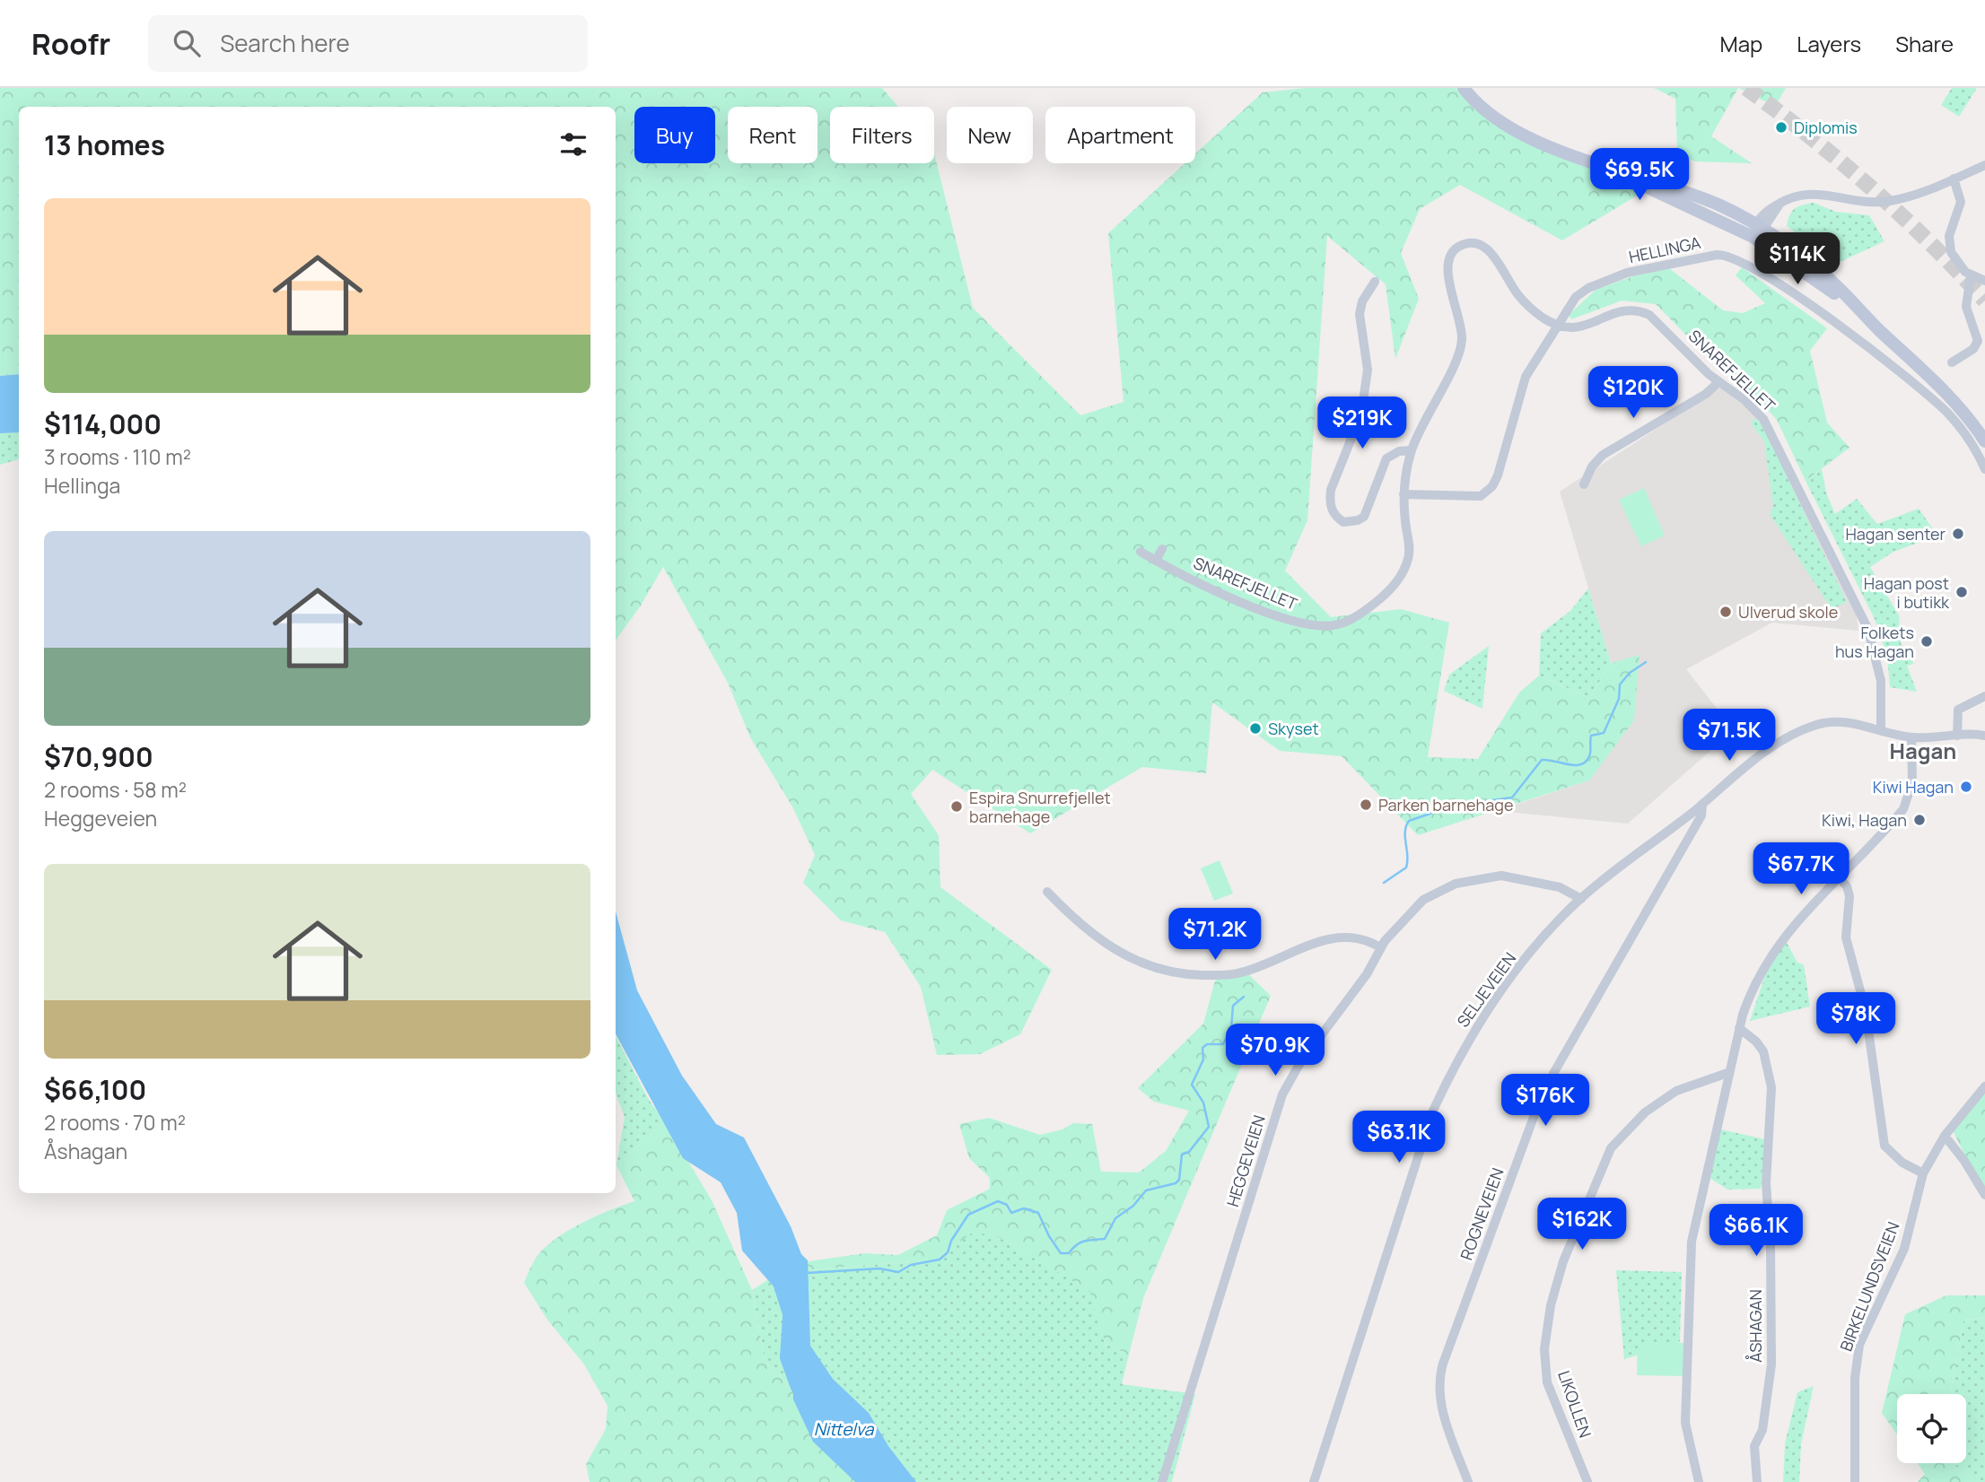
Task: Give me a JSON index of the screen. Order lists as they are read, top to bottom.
{
  "streets": {
    "street": [
      "HELLINGA",
      "SNAREFJELLET",
      "SELJEVEIEN",
      "HEGGEVEIEN",
      "ROGNEVEIEN",
      "BIRKELUNDSVEIEN",
      "ÅSHAGAN",
      "LIKOLLEN"
    ]
  },
  "crossings": [
    ["HELLINGA", "SNAREFJELLET"],
    ["SNAREFJELLET", "SELJEVEIEN"],
    ["SELJEVEIEN", "HEGGEVEIEN"],
    ["SELJEVEIEN", "ROGNEVEIEN"]
  ],
  "districts": ["Hagan"],
  "water": ["Nittelva"],
  "places": [
    "Diplomis",
    "Hagan senter",
    "Hagan post i butikk",
    "Ulverud skole",
    "Folkets hus Hagan",
    "Skyset",
    "Kiwi Hagan",
    "Parken barnehage",
    "Espira Snurrefjellet barnehage",
    "Kiwi, Hagan"
  ],
  "page": {
    "header": "Roofr",
    "search": "Search here",
    "nav": ["Map", "Layers", "Share"],
    "chip": [
      "Buy",
      "Rent",
      "Filters",
      "New",
      "Apartment"
    ],
    "heading": "13 homes",
    "price": [
      "$69.5K",
      "$114K",
      "$120K",
      "$219K",
      "$71.5K",
      "$67.7K",
      "$71.2K",
      "$78K",
      "$70.9K",
      "$176K",
      "$63.1K",
      "$162K",
      "$66.1K"
    ],
    "list": [
      {
        "name": "$114,000",
        "note": "3 rooms · 110 m² · Hellinga"
      },
      {
        "name": "$70,900",
        "note": "2 rooms · 58 m² · Heggeveien"
      },
      {
        "name": "$66,100",
        "note": "2 rooms · 70 m² · Åshagan"
      }
    ]
  }
}
